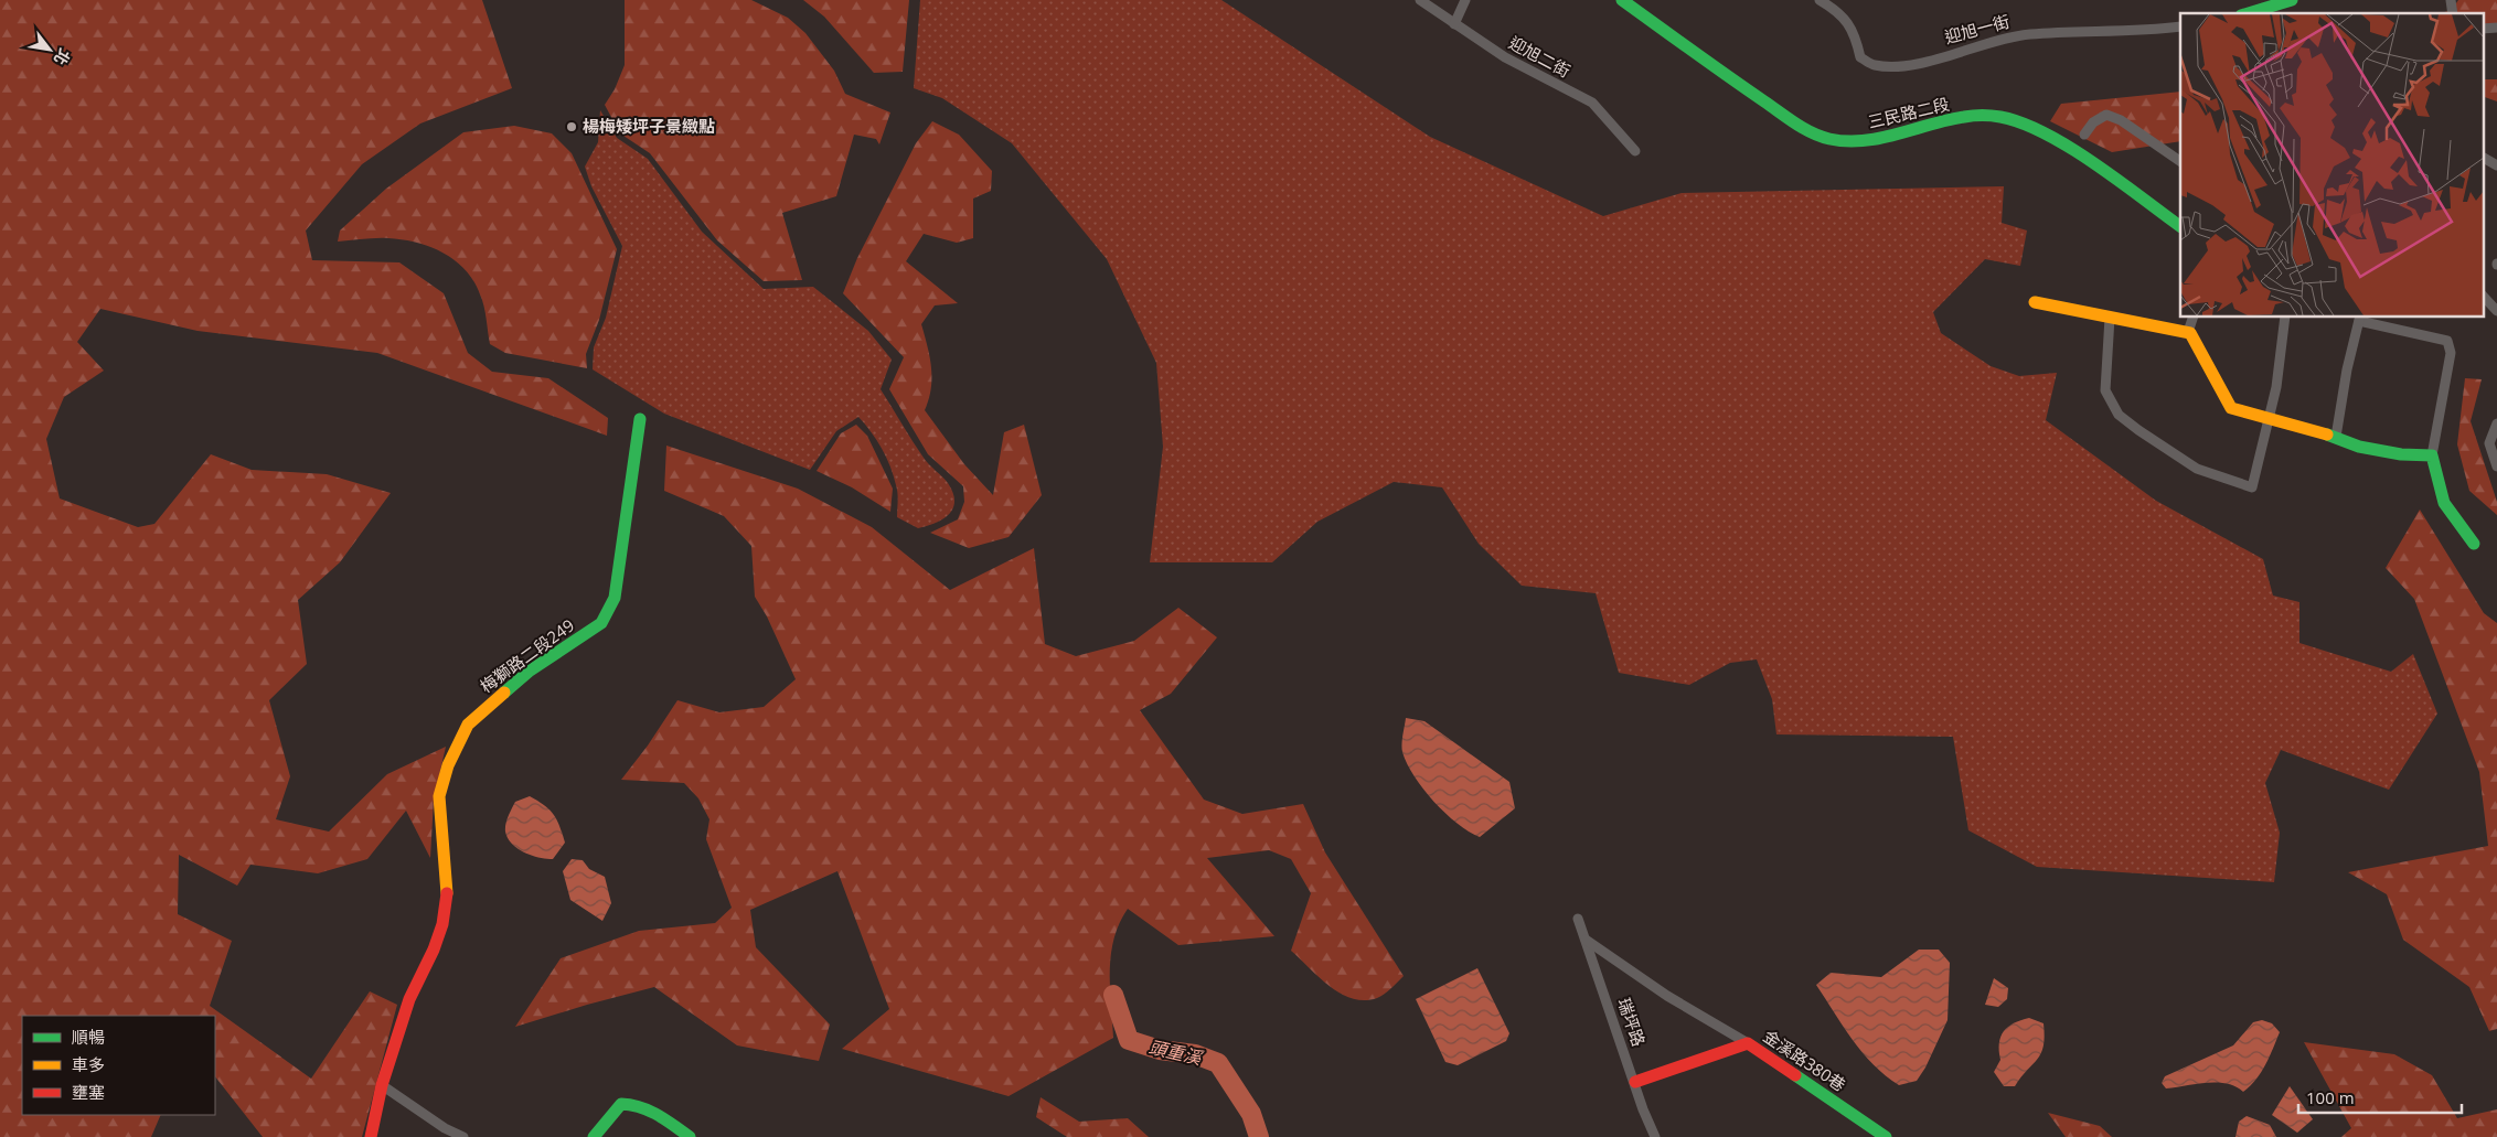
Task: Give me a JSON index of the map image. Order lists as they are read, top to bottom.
{
  "streets": {
    "street": [
      "迎旭一街",
      "迎旭二街",
      "三民路二段",
      "梅獅路二段249",
      "瑞坪路",
      "金溪路380巷"
    ]
  },
  "crossings": [
    ["瑞坪路", "金溪路380巷"]
  ],
  "water": ["頭重溪"],
  "places": ["楊梅矮坪子景緻點"],
  "legend": ["順暢", "車多", "壅塞"],
  "scale_bar": "100 m",
  "north": "bottom right"
}
